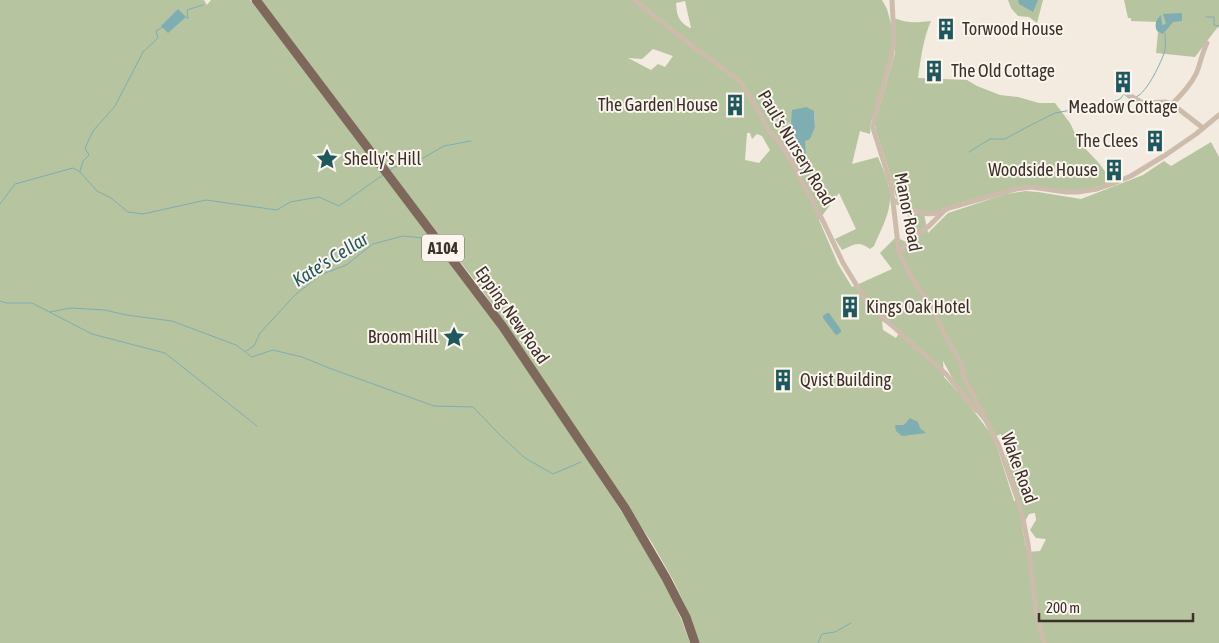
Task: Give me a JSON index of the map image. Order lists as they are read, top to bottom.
{
  "streets": {
    "main road": ["A104", "Epping New Road"],
    "street": ["Paul's Nursery Road", "Manor Road", "Wake Road"]
  },
  "crossings": [
    ["Paul's Nursery Road", "Wake Road"],
    ["Manor Road", "Wake Road"]
  ],
  "water": ["Kate's Cellar"],
  "places": {
    "building": [
      "Torwood House",
      "The Old Cottage",
      "Meadow Cottage",
      "The Garden House",
      "The Clees",
      "Woodside House",
      "Kings Oak Hotel",
      "Qvist Building"
    ],
    "place": ["Shelly's Hill", "Broom Hill"]
  },
  "scale_bar": "200 m"
}
